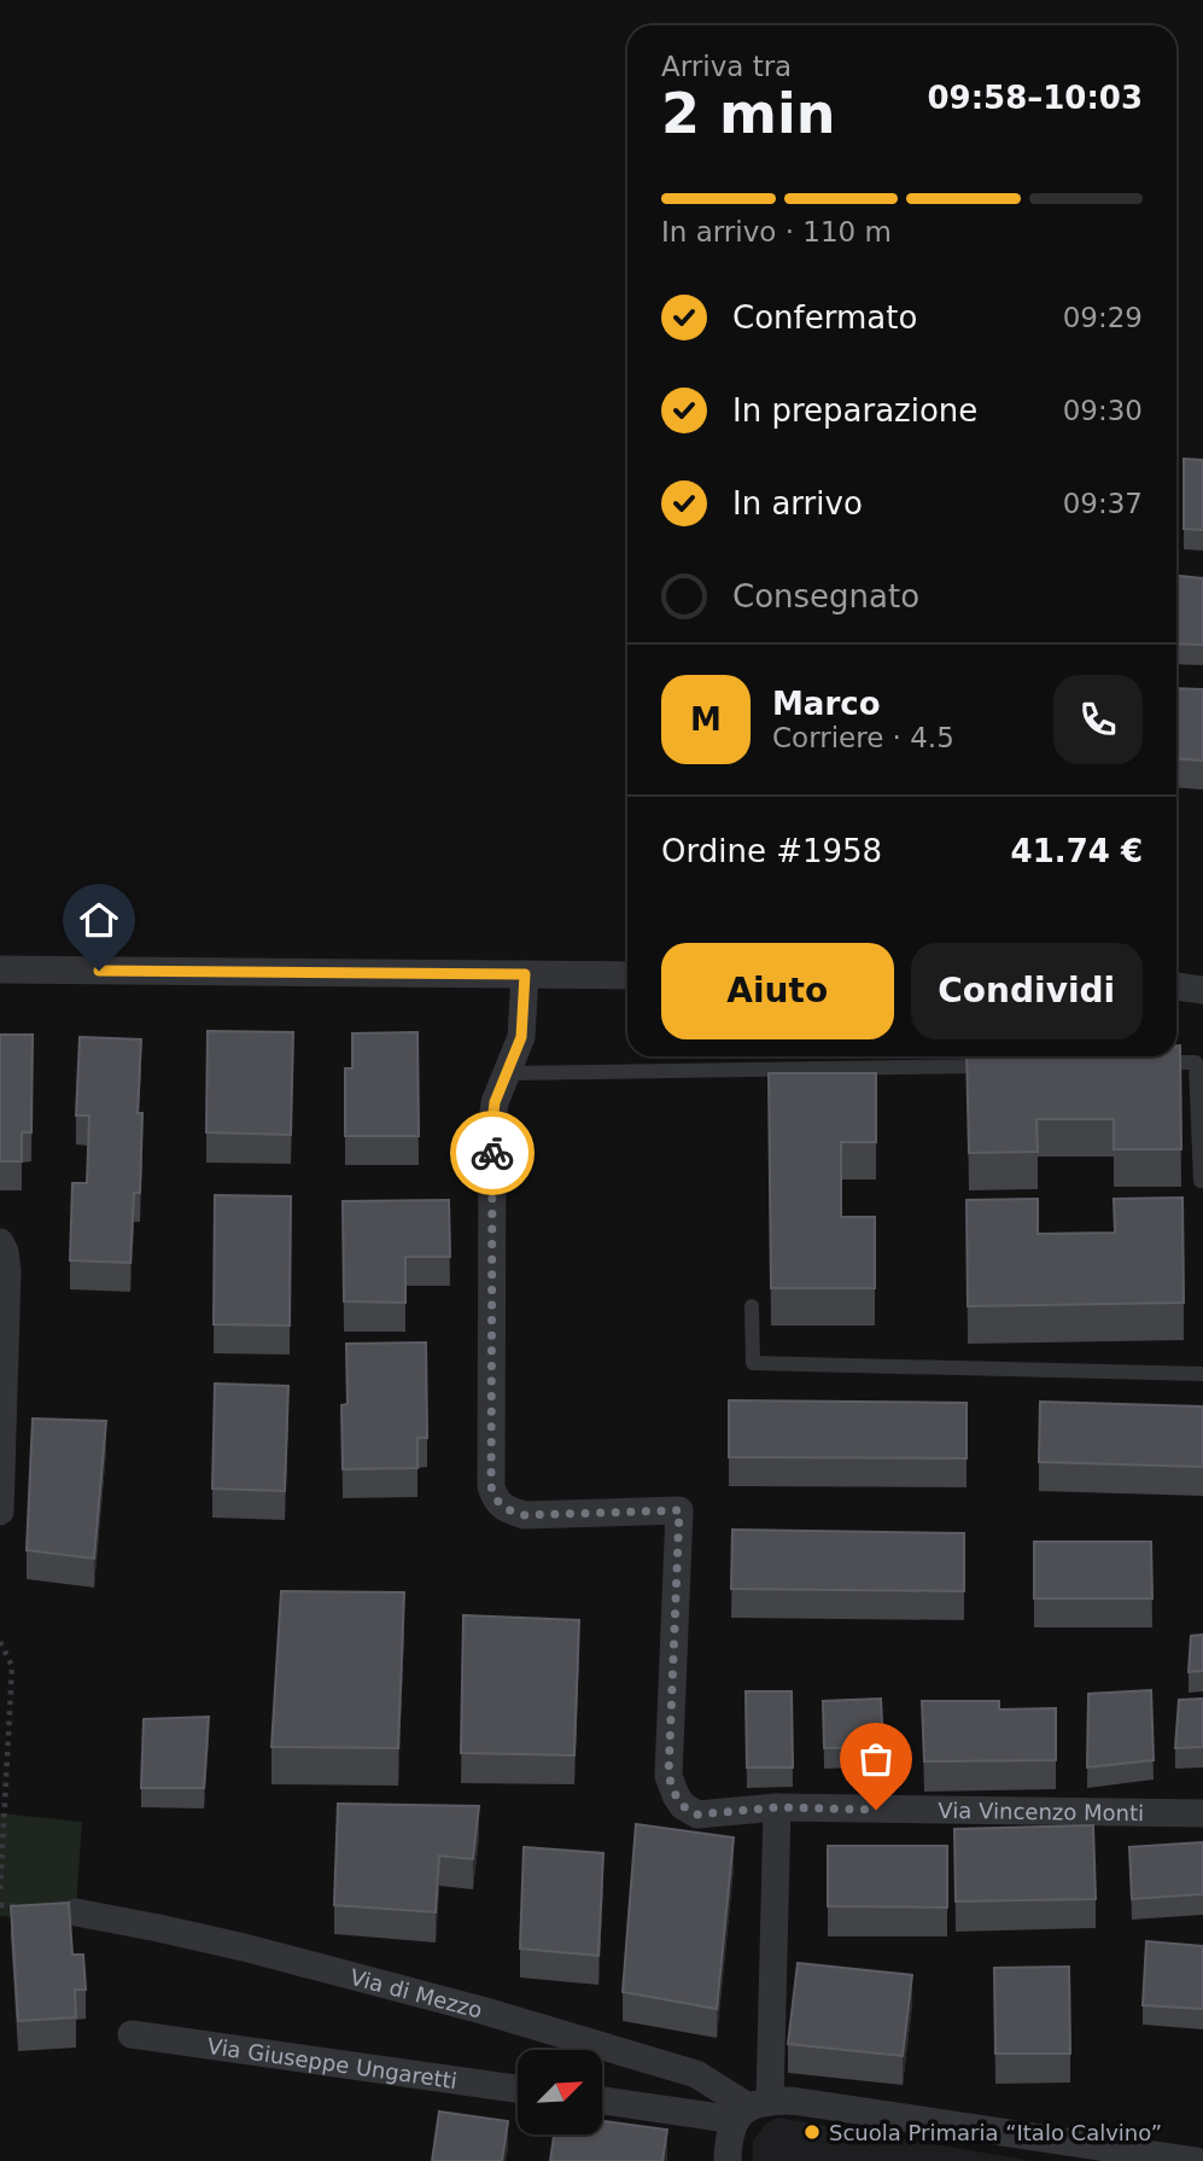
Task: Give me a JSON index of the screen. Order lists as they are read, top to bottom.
{
  "streets": {
    "street": ["Via Vincenzo Monti", "Via di Mezzo", "Via Giuseppe Ungaretti"]
  },
  "places": ["Scuola Primaria “Italo Calvino”"],
  "north": "top right",
  "page": {
    "heading": ["2 min", "Arriva tra", "09:58–10:03"],
    "panel": [
      "Marco",
      "Corriere · 4.5",
      "Ordine #1958",
      "41.74 €"
    ],
    "bar": "In arrivo · 110 m",
    "list": [
      ["Confermato", "09:29"],
      ["In preparazione", "09:30"],
      ["In arrivo", "09:37"],
      "Consegnato"
    ],
    "round": "M",
    "buttons": ["Aiuto", "Condividi"]
  }
}
